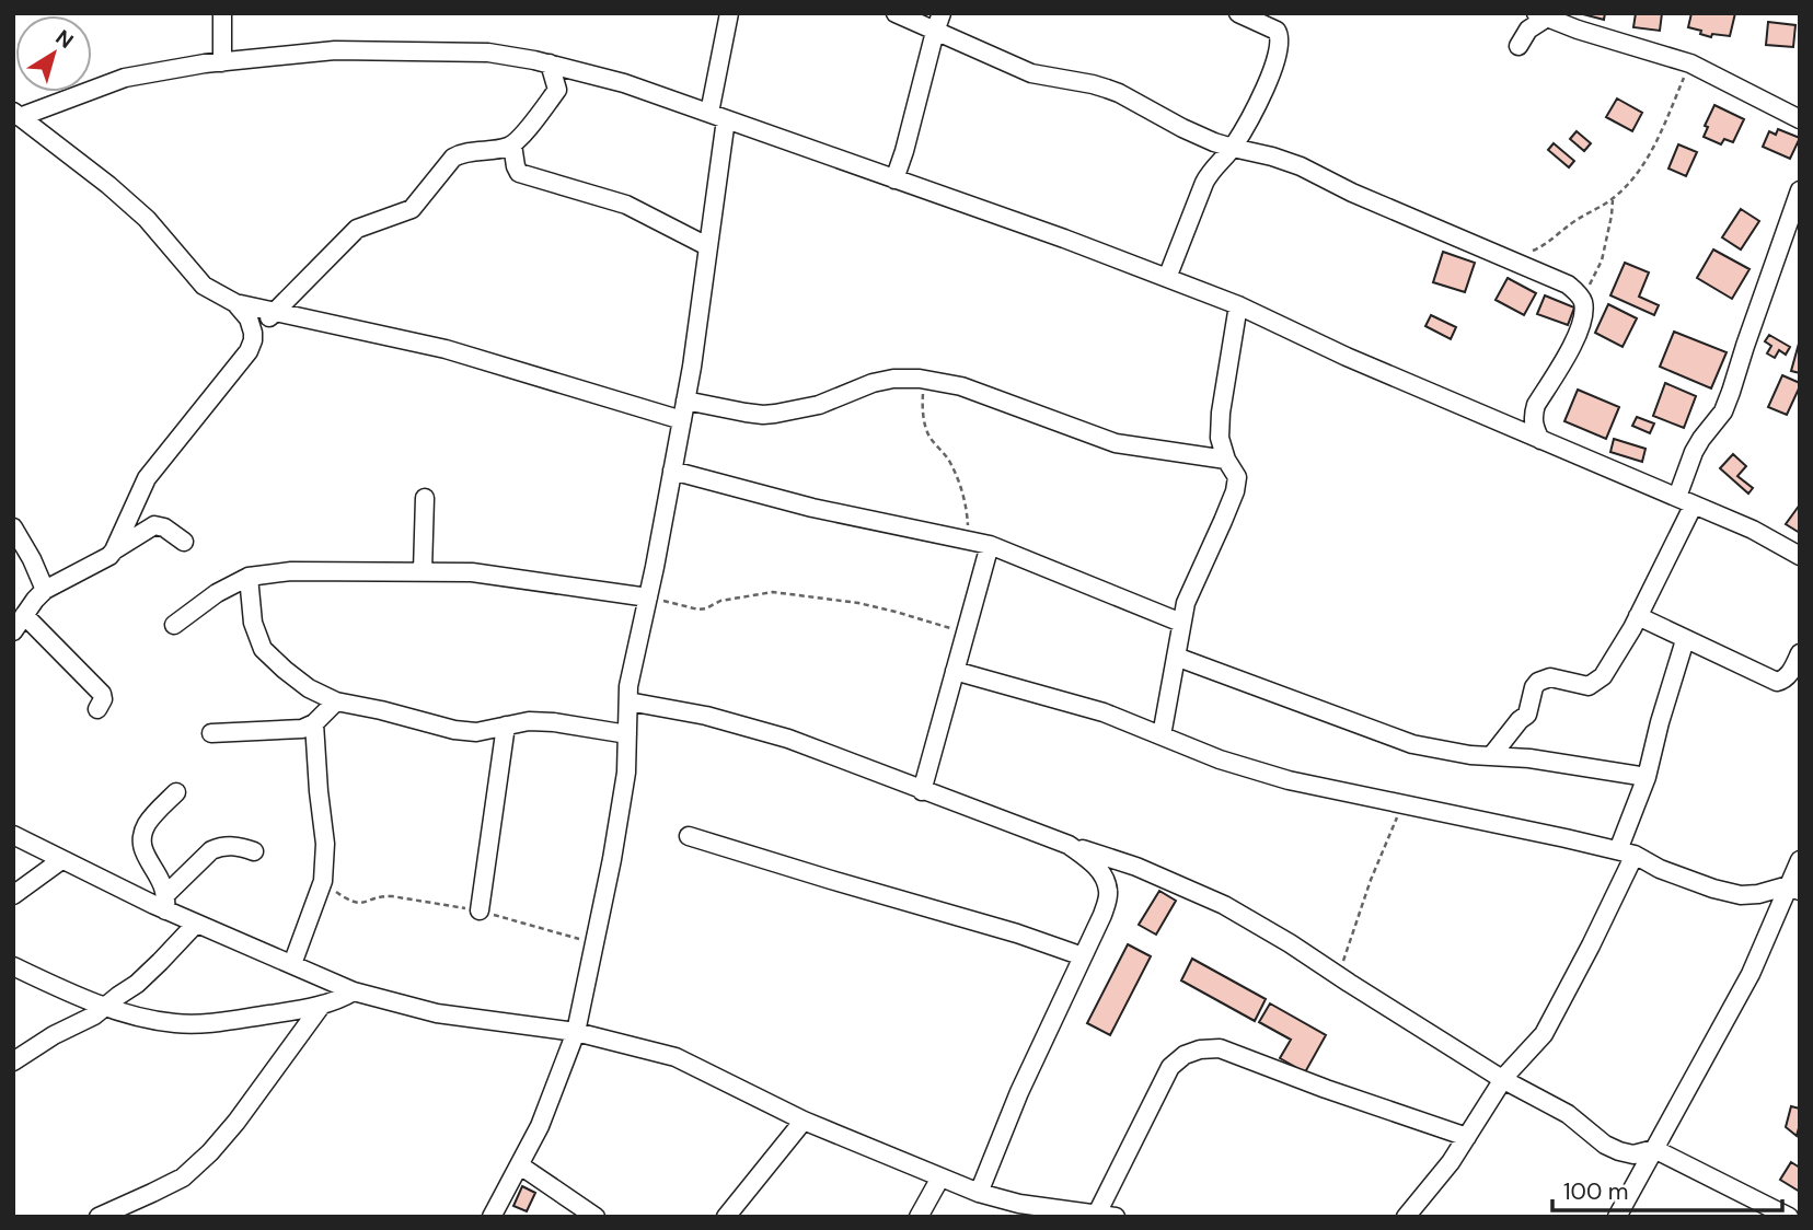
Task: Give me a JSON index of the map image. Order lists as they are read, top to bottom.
{
  "scale_bar": "100 m",
  "north": "top right"
}
